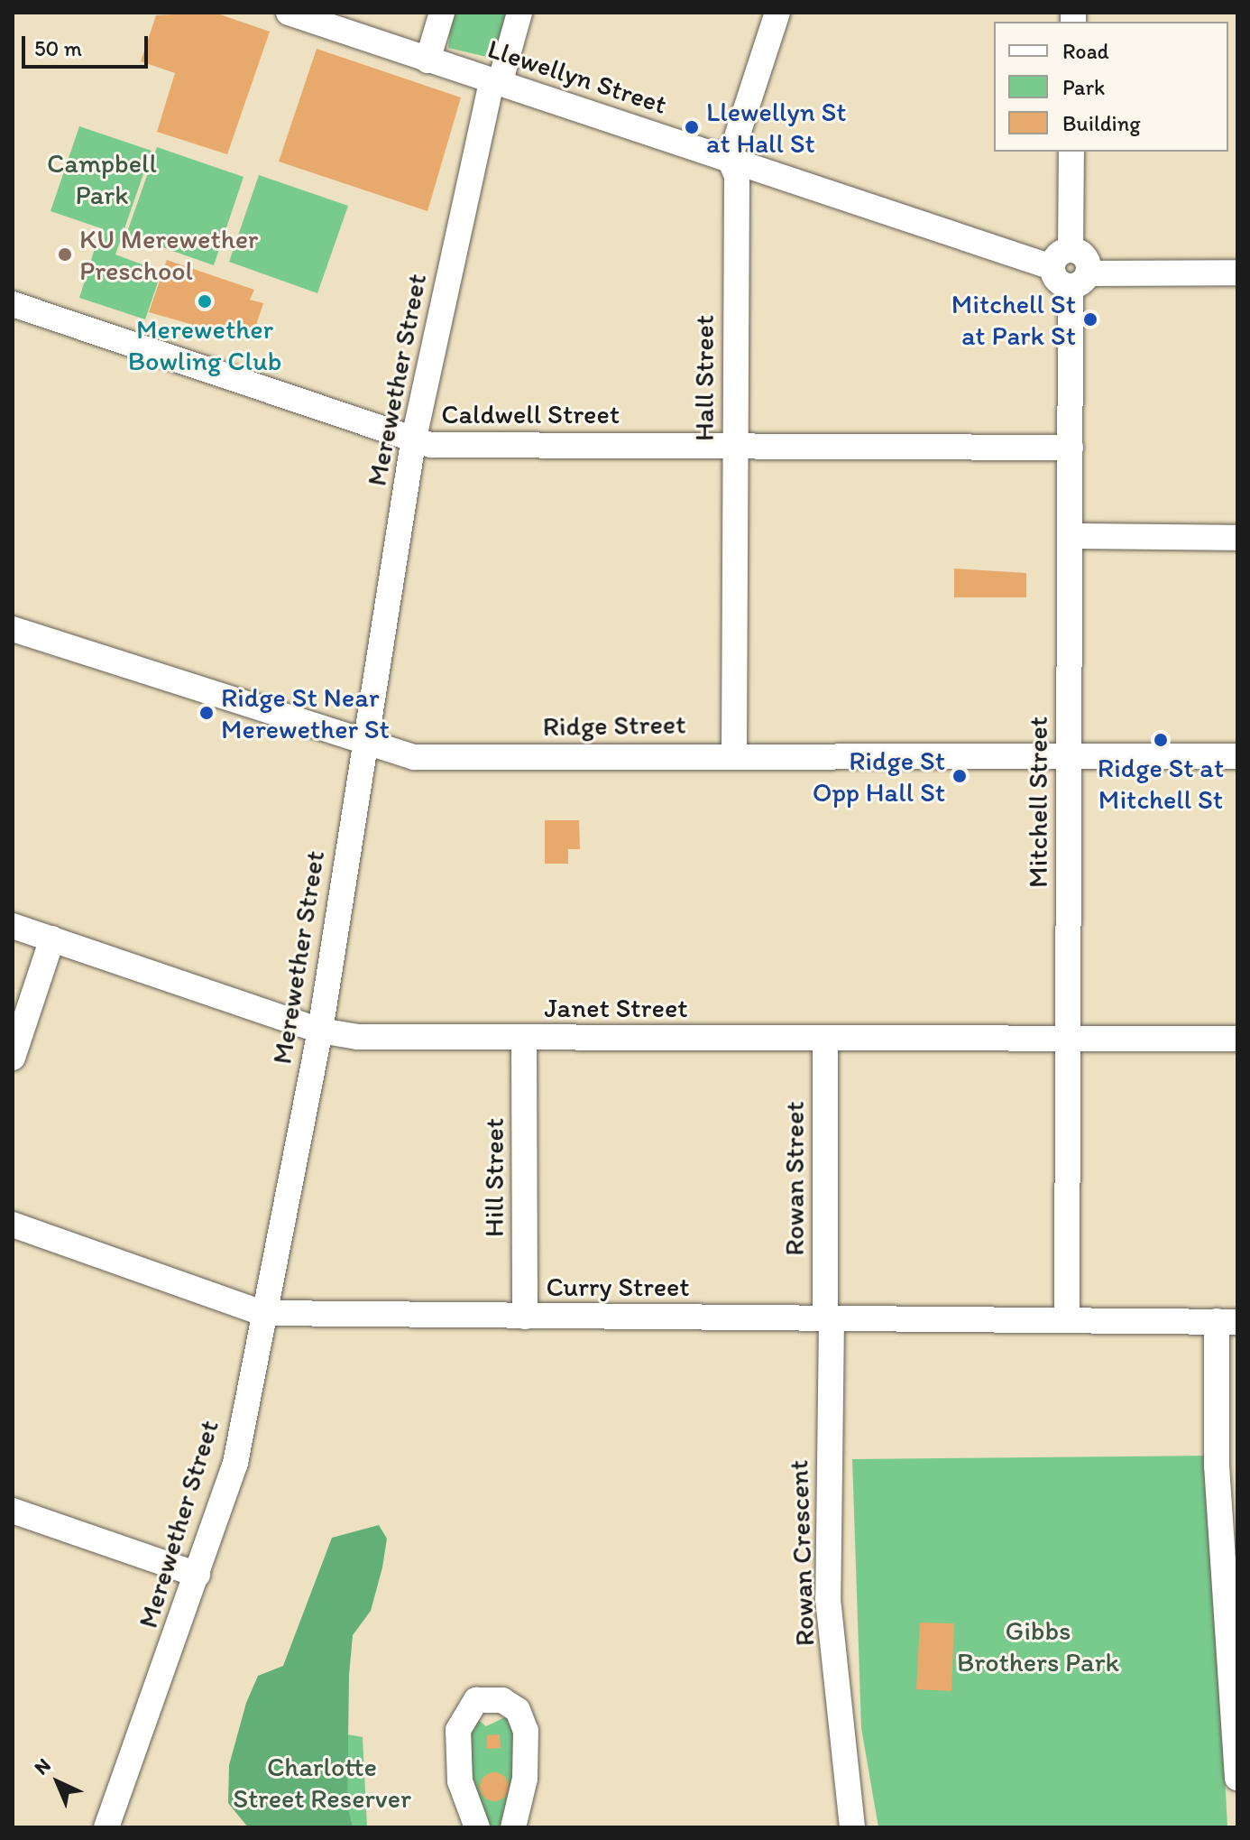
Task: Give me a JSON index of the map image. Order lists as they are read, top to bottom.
{
  "streets": {
    "street": [
      "Llewellyn Street",
      "Hall Street",
      "Merewether Street",
      "Caldwell Street",
      "Ridge Street",
      "Mitchell Street",
      "Janet Street",
      "Hill Street",
      "Rowan Street",
      "Curry Street",
      "Rowan Crescent"
    ]
  },
  "crossings": [
    ["Llewellyn Street", "Hall Street"],
    ["Llewellyn Street", "Merewether Street"],
    ["Llewellyn Street", "Mitchell Street"],
    ["Hall Street", "Caldwell Street"],
    ["Hall Street", "Ridge Street"],
    ["Merewether Street", "Caldwell Street"],
    ["Merewether Street", "Ridge Street"],
    ["Merewether Street", "Janet Street"],
    ["Merewether Street", "Curry Street"],
    ["Caldwell Street", "Mitchell Street"],
    ["Ridge Street", "Mitchell Street"],
    ["Mitchell Street", "Janet Street"],
    ["Mitchell Street", "Curry Street"],
    ["Janet Street", "Hill Street"],
    ["Janet Street", "Rowan Street"],
    ["Hill Street", "Curry Street"],
    ["Rowan Street", "Curry Street"],
    ["Rowan Street", "Rowan Crescent"],
    ["Curry Street", "Rowan Crescent"]
  ],
  "parks": ["Campbell Park", "Gibbs Brothers Park", "Charlotte Street Reserver"],
  "places": [
    "Llewellyn St at Hall St",
    "KU Merewether Preschool",
    "Merewether Bowling Club",
    "Mitchell St at Park St",
    "Ridge St Near Merewether St",
    "Ridge St at Mitchell St",
    "Ridge St Opp Hall St"
  ],
  "legend": ["Road", "Park", "Building"],
  "scale_bar": "50 m",
  "north": "top left"
}
